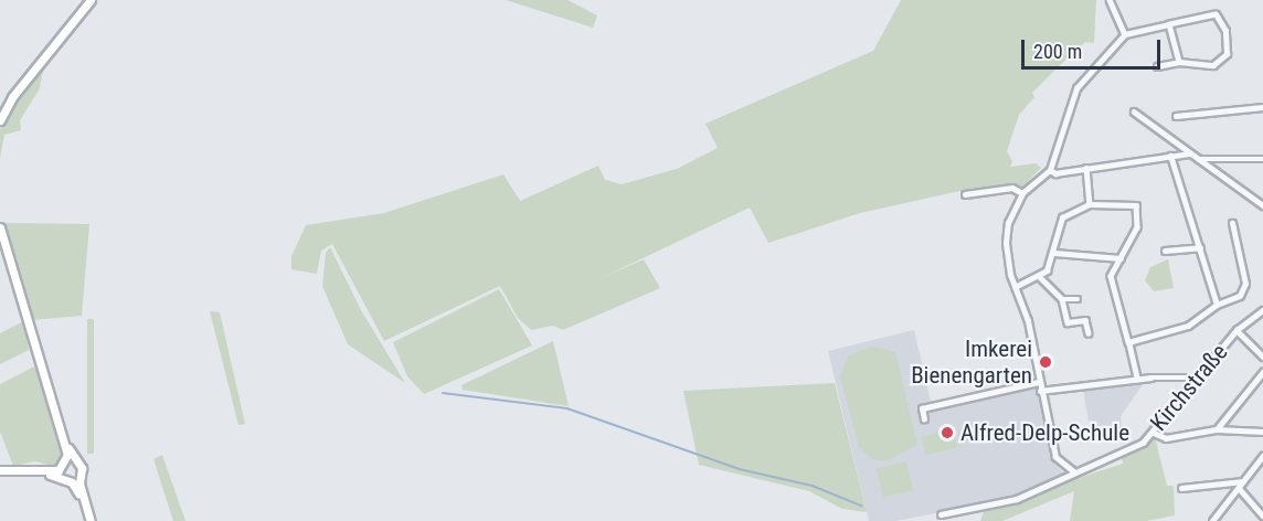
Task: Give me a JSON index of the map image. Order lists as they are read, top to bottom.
{
  "streets": {
    "street": ["Kirchstraße"]
  },
  "places": ["Imkerei Bienengarten", "Alfred-Delp-Schule"],
  "scale_bar": "200 m"
}
